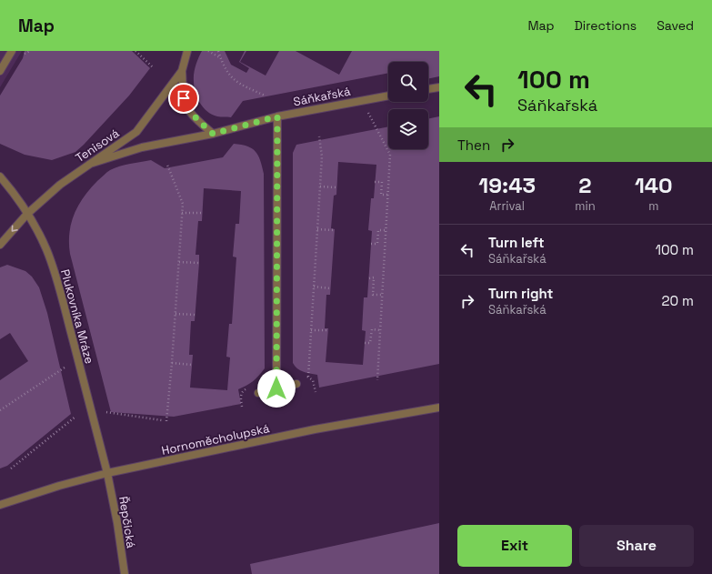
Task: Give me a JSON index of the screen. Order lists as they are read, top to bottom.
{
  "streets": {
    "street": [
      "Sáňkařská",
      "Tenisová",
      "Plukovníka Mráze",
      "Hornoměcholupská",
      "Řepčická"
    ]
  },
  "crossings": [
    ["Sáňkařská", "Tenisová"],
    ["Tenisová", "Plukovníka Mráze"],
    ["Plukovníka Mráze", "Hornoměcholupská"],
    ["Plukovníka Mráze", "Řepčická"],
    ["Hornoměcholupská", "Řepčická"]
  ],
  "page": {
    "header": "Map",
    "nav": ["Map", "Directions", "Saved"],
    "turn": ["100 m", "Sáňkařská"],
    "then": "Then",
    "eta": [
      "19:43",
      "Arrival",
      "2",
      "min",
      "140",
      "m"
    ],
    "list": [
      {
        "name": "Turn left",
        "note": "Sáňkařská",
        "value": "100 m"
      },
      {
        "name": "Turn right",
        "note": "Sáňkařská",
        "value": "20 m"
      }
    ],
    "buttons": ["Exit", "Share"]
  }
}
